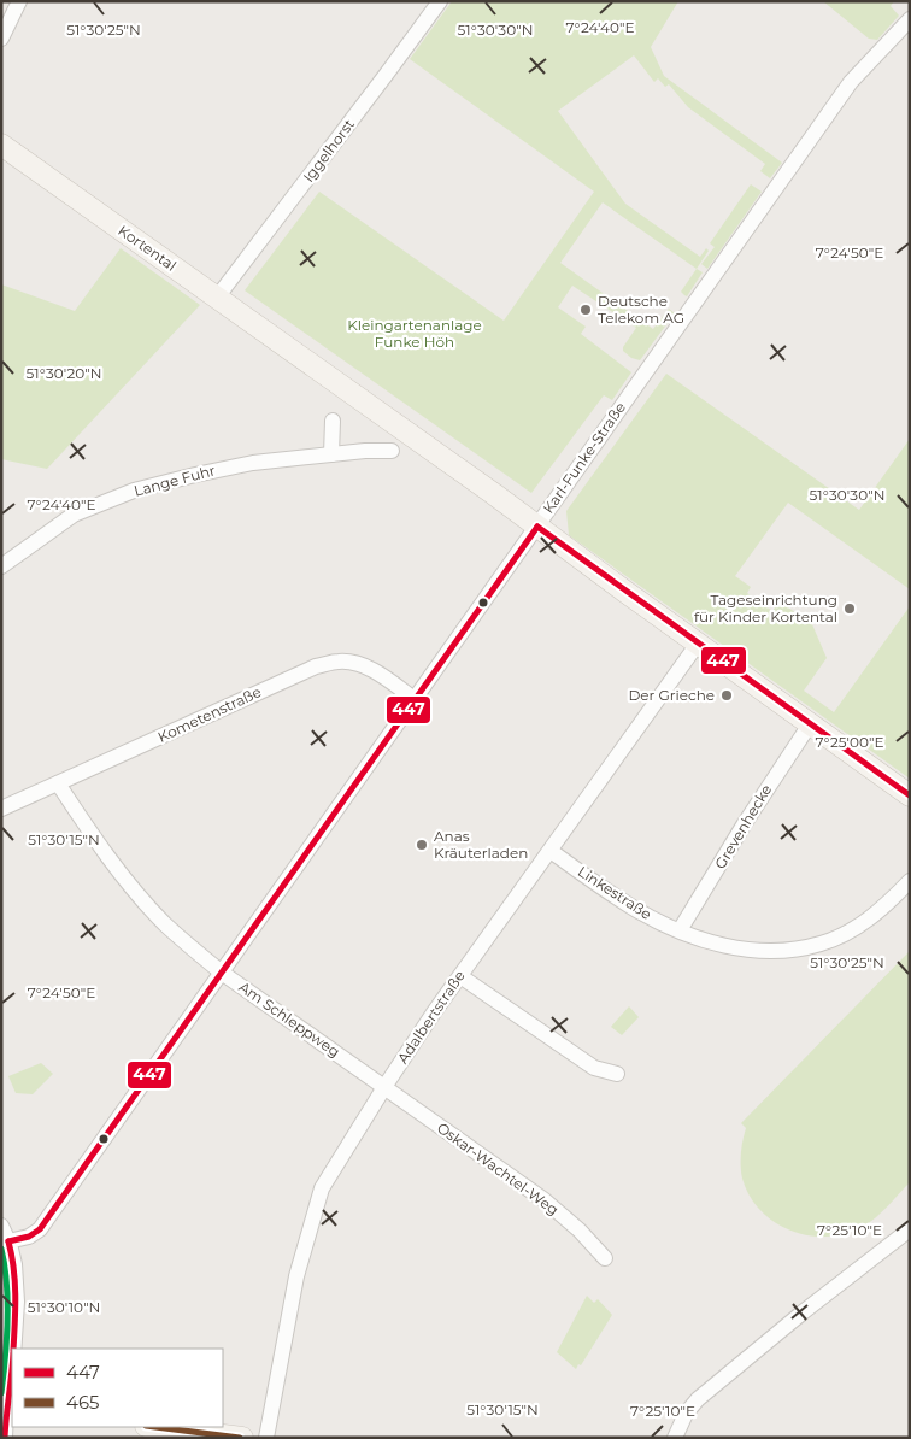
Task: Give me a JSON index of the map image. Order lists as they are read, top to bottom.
{
  "streets": {
    "street": [
      "Iggelhorst",
      "Kortental",
      "Karl-Funke-Straße",
      "Lange Fuhr",
      "Kometenstraße",
      "Grevenhecke",
      "Linkestraße",
      "Adalbertstraße",
      "Am Schleppweg",
      "Oskar-Wachtel-Weg"
    ]
  },
  "crossings": [
    ["Iggelhorst", "Kortental"],
    ["Kortental", "Karl-Funke-Straße"],
    ["Kortental", "Grevenhecke"],
    ["Kortental", "Adalbertstraße"],
    ["Karl-Funke-Straße", "Kometenstraße"],
    ["Karl-Funke-Straße", "Am Schleppweg"],
    ["Kometenstraße", "Am Schleppweg"],
    ["Grevenhecke", "Linkestraße"],
    ["Linkestraße", "Adalbertstraße"],
    ["Adalbertstraße", "Am Schleppweg"],
    ["Adalbertstraße", "Oskar-Wachtel-Weg"],
    ["Am Schleppweg", "Oskar-Wachtel-Weg"]
  ],
  "parks": ["Kleingartenanlage Funke Höh"],
  "places": [
    "Deutsche Telekom AG",
    "Tageseinrichtung für Kinder Kortental",
    "Der Grieche",
    "Anas Kräuterladen"
  ],
  "lines": ["transit line 447", "transit line 465"],
  "legend": ["447", "465"],
  "coordinates": [
    "7°24'40\"E",
    "51°30'25\"N",
    "51°30'30\"N",
    "7°24'50\"E",
    "51°30'20\"N",
    "7°25'00\"E",
    "51°30'15\"N",
    "7°25'10\"E",
    "51°30'10\"N"
  ]
}
